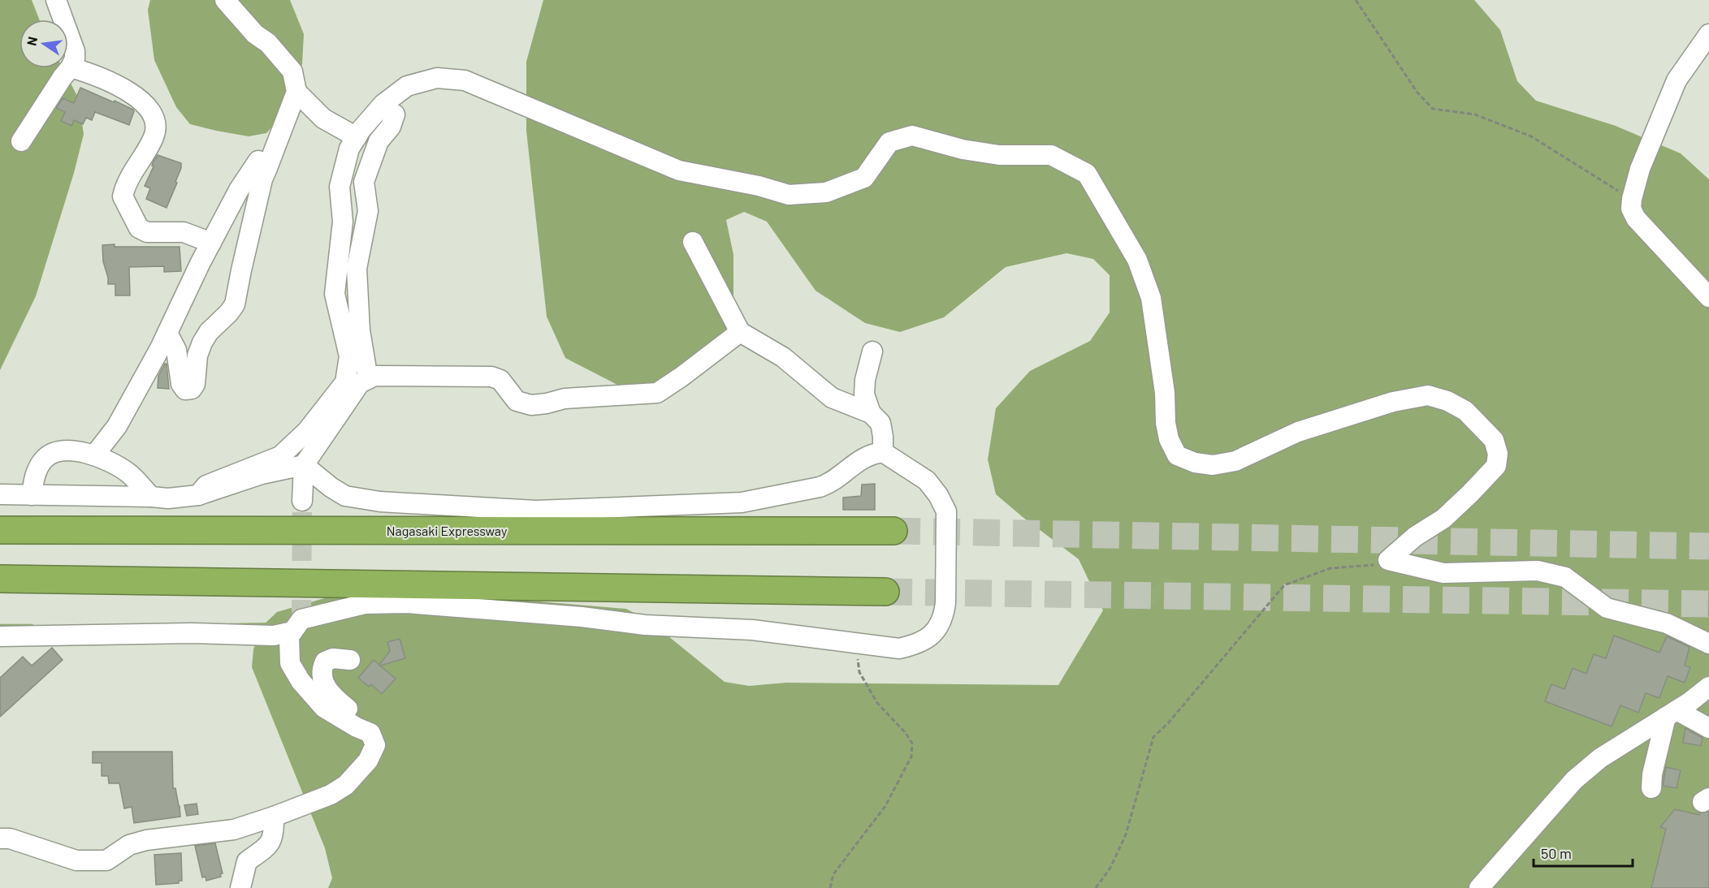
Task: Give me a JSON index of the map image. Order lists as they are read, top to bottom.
{
  "streets": {
    "highway": ["Nagasaki Expressway"]
  },
  "scale_bar": "50 m",
  "north": "left"
}
